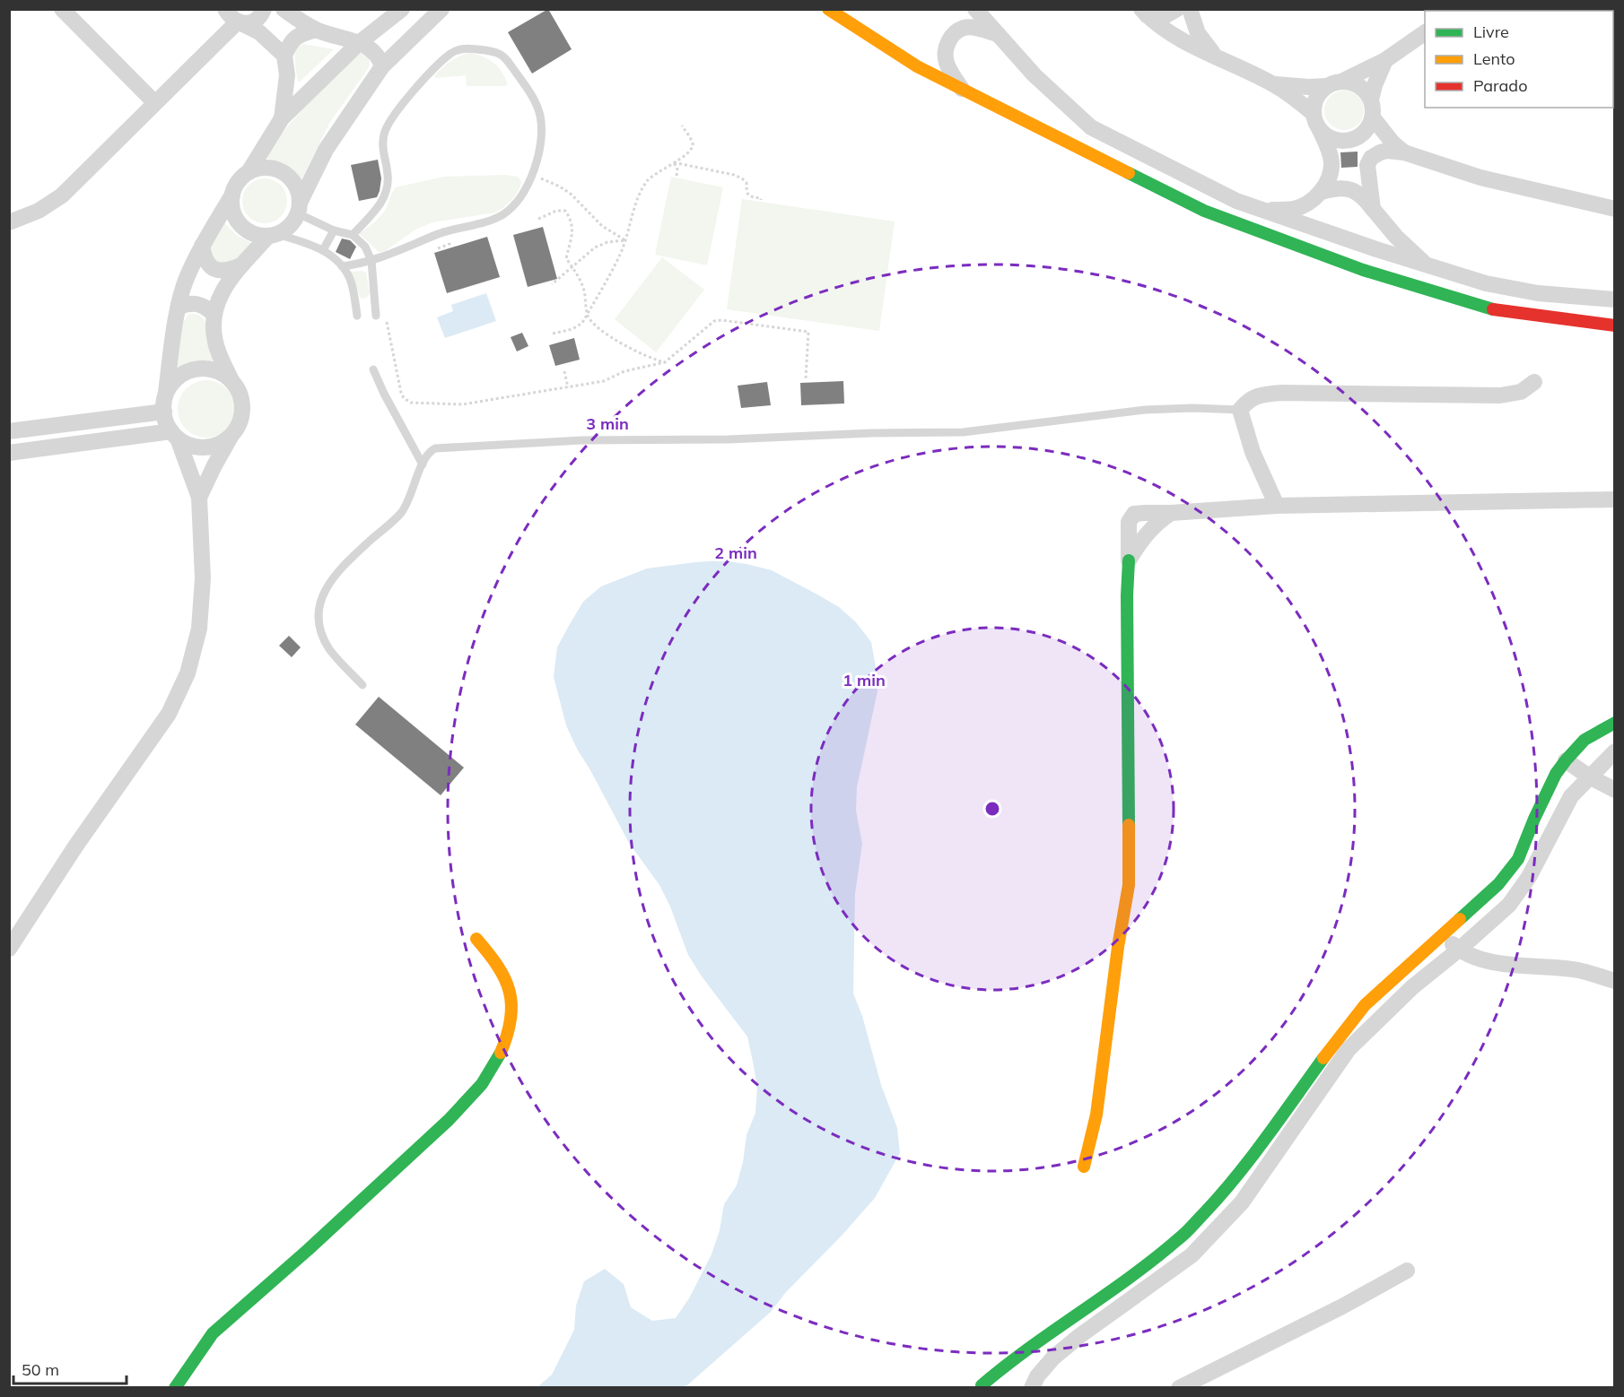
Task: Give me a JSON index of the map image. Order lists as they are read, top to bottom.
{
  "legend": ["Livre", "Lento", "Parado"],
  "scale_bar": "50 m",
  "rings": ["3 min", "2 min", "1 min"]
}
